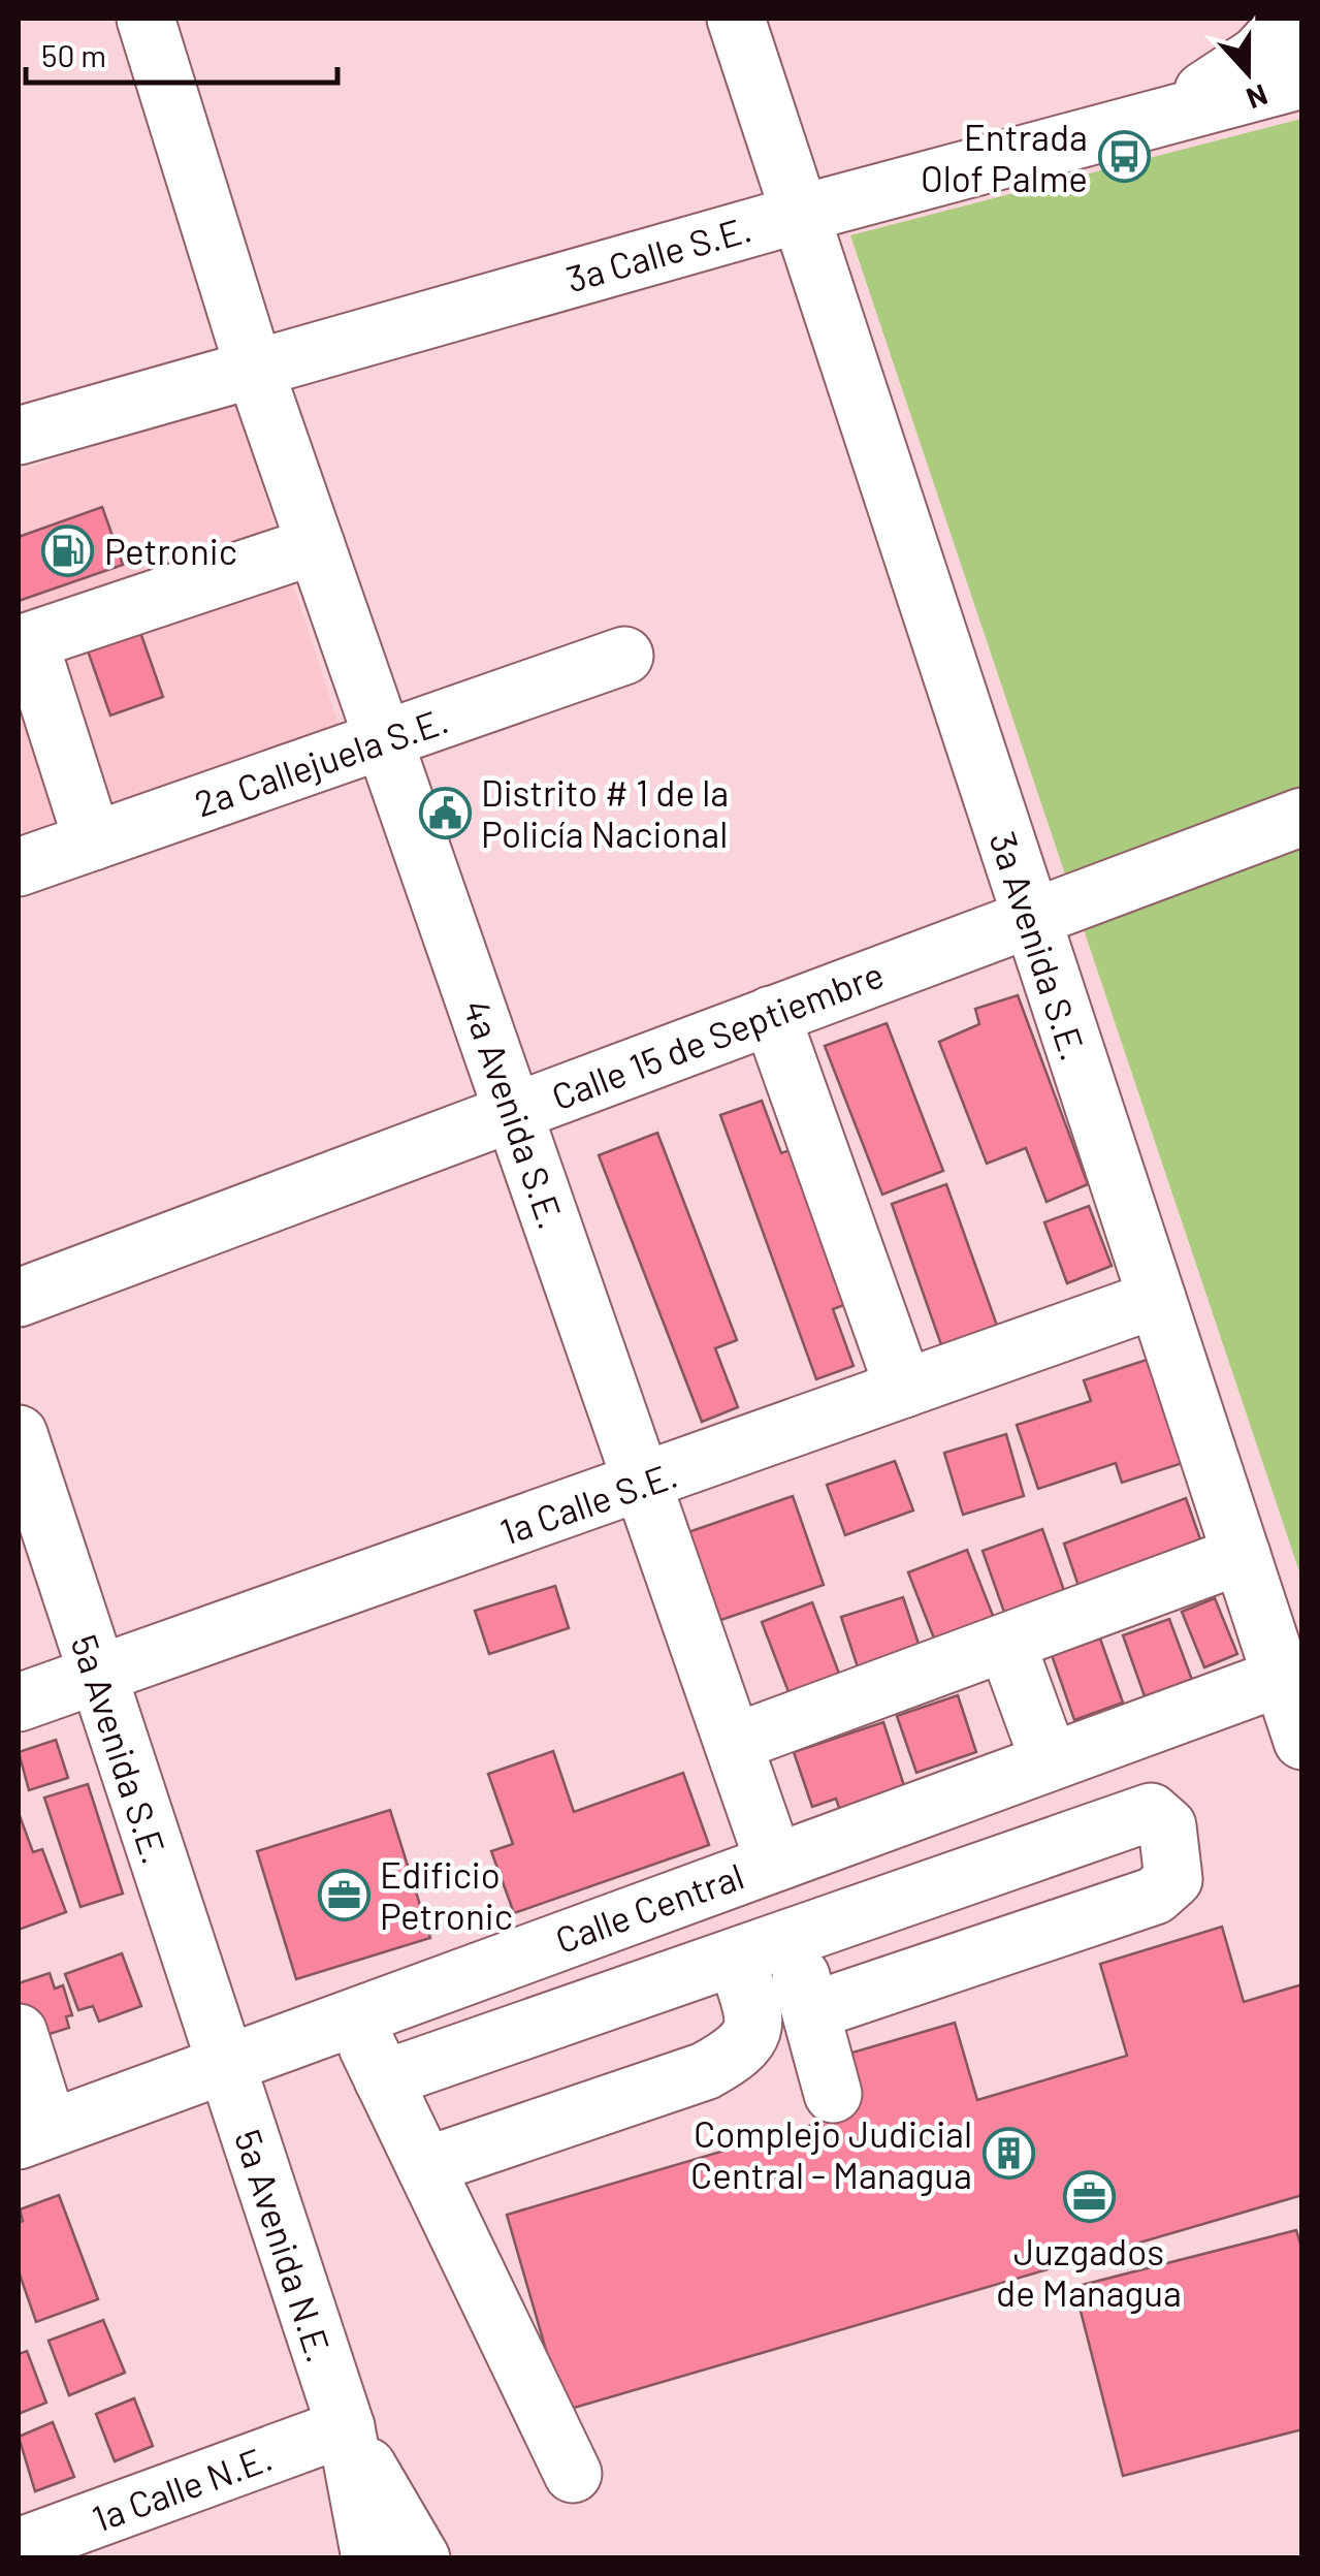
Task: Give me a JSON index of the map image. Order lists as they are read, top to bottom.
{
  "streets": {
    "street": [
      "3a Calle S.E.",
      "2a Callejuela S.E.",
      "3a Avenida S.E.",
      "Calle 15 de Septiembre",
      "4a Avenida S.E.",
      "1a Calle S.E.",
      "5a Avenida S.E.",
      "Calle Central",
      "5a Avenida N.E.",
      "1a Calle N.E."
    ]
  },
  "crossings": [
    ["3a Calle S.E.", "3a Avenida S.E."],
    ["3a Calle S.E.", "4a Avenida S.E."],
    ["2a Callejuela S.E.", "4a Avenida S.E."],
    ["3a Avenida S.E.", "Calle 15 de Septiembre"],
    ["3a Avenida S.E.", "1a Calle S.E."],
    ["3a Avenida S.E.", "Calle Central"],
    ["Calle 15 de Septiembre", "4a Avenida S.E."],
    ["4a Avenida S.E.", "1a Calle S.E."],
    ["4a Avenida S.E.", "Calle Central"],
    ["1a Calle S.E.", "5a Avenida S.E."],
    ["5a Avenida S.E.", "Calle Central"],
    ["5a Avenida S.E.", "5a Avenida N.E."],
    ["Calle Central", "5a Avenida N.E."],
    ["5a Avenida N.E.", "1a Calle N.E."]
  ],
  "places": {
    "bus stop": ["Entrada Olof Palme"],
    "fuel station": ["Petronic"],
    "public building": ["Distrito # 1 de la Policía Nacional"],
    "office": ["Edificio Petronic", "Juzgados de Managua"],
    "building": ["Complejo Judicial Central - Managua"]
  },
  "scale_bar": "50 m",
  "north": "bottom"
}
